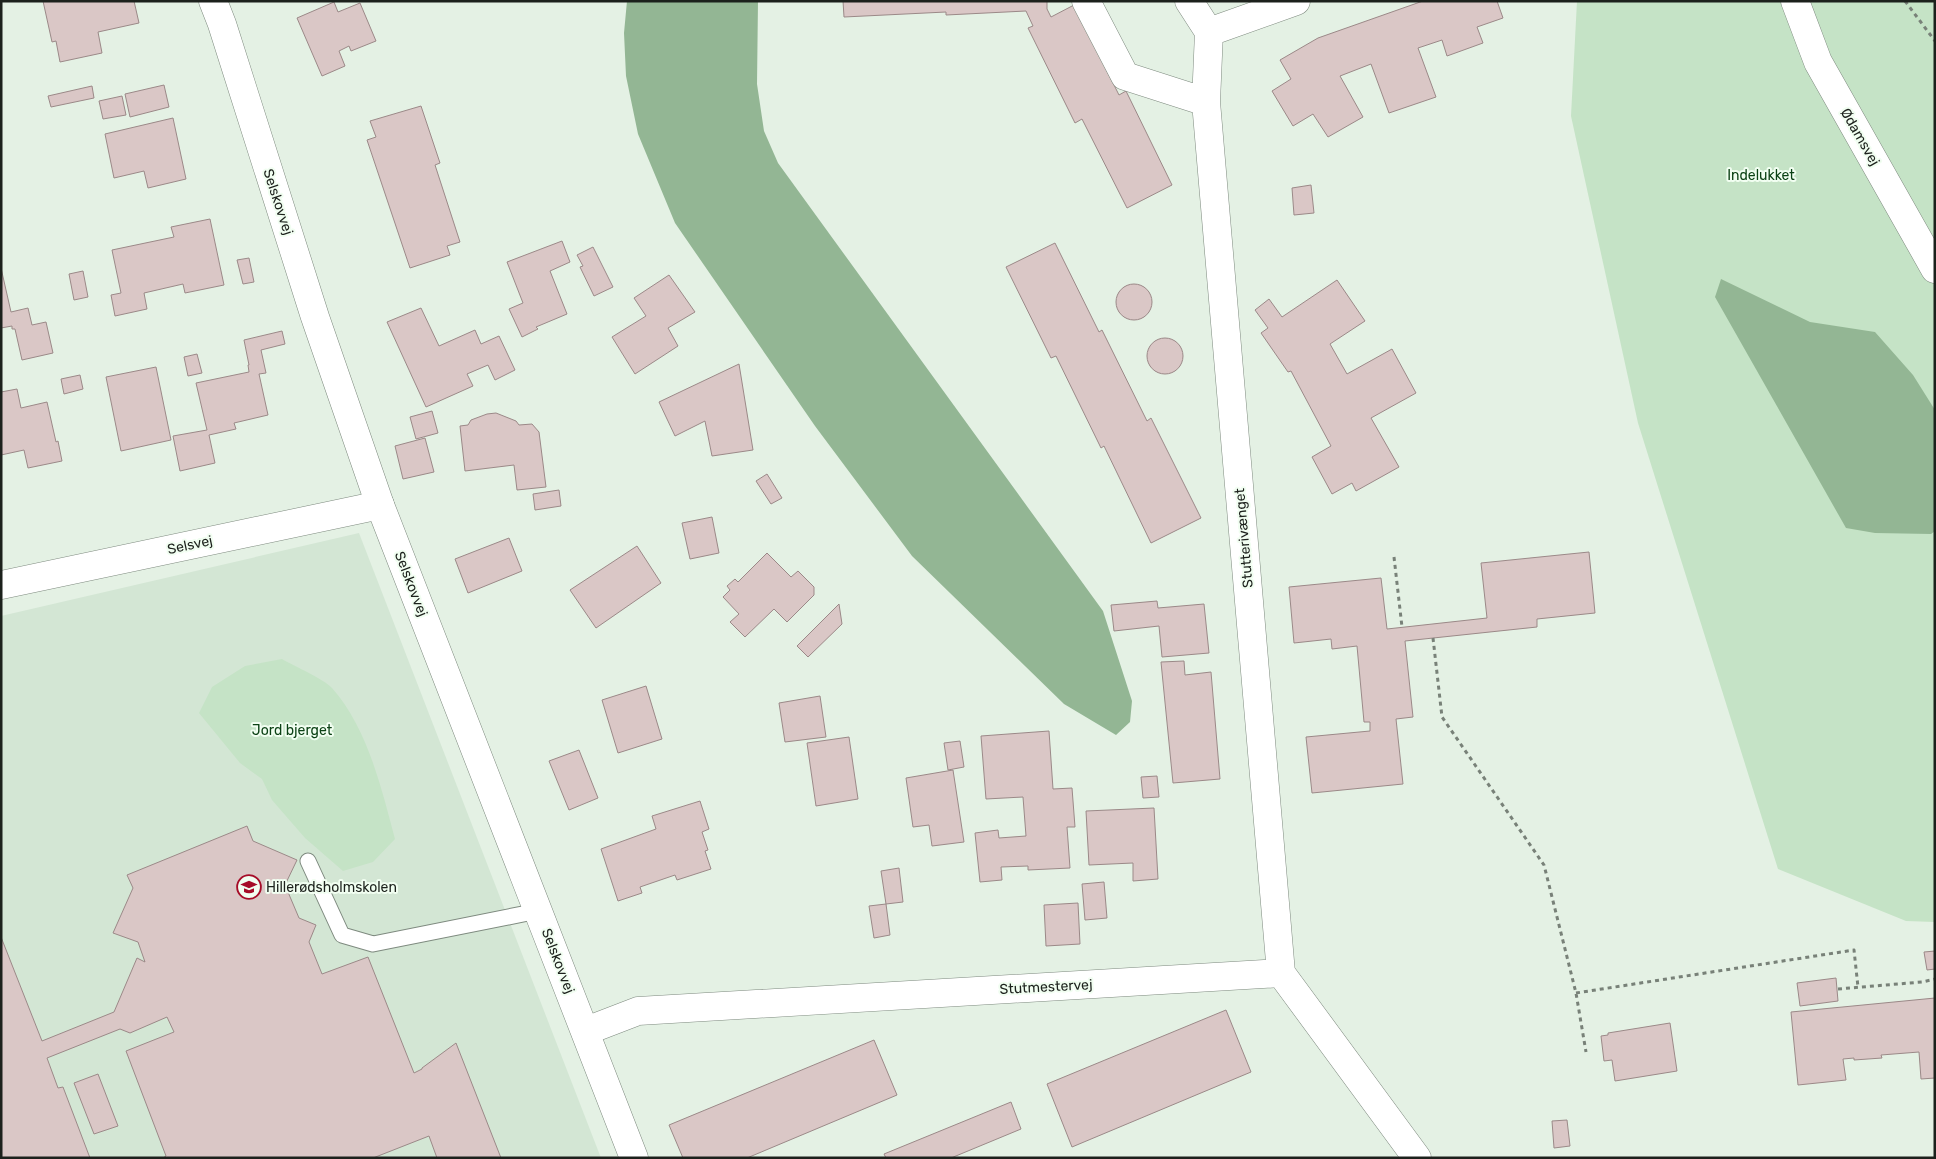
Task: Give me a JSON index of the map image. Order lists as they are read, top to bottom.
{
  "streets": {
    "street": [
      "Ødamsvej",
      "Selskovvej",
      "Stutterivænget",
      "Selsvej",
      "Stutmestervej"
    ]
  },
  "crossings": [
    ["Selskovvej", "Selsvej"],
    ["Selskovvej", "Stutmestervej"],
    ["Stutterivænget", "Stutmestervej"]
  ],
  "parks": ["Indelukket", "Jord bjerget"],
  "places": {
    "school or university": ["Hillerødsholmskolen"]
  }
}
